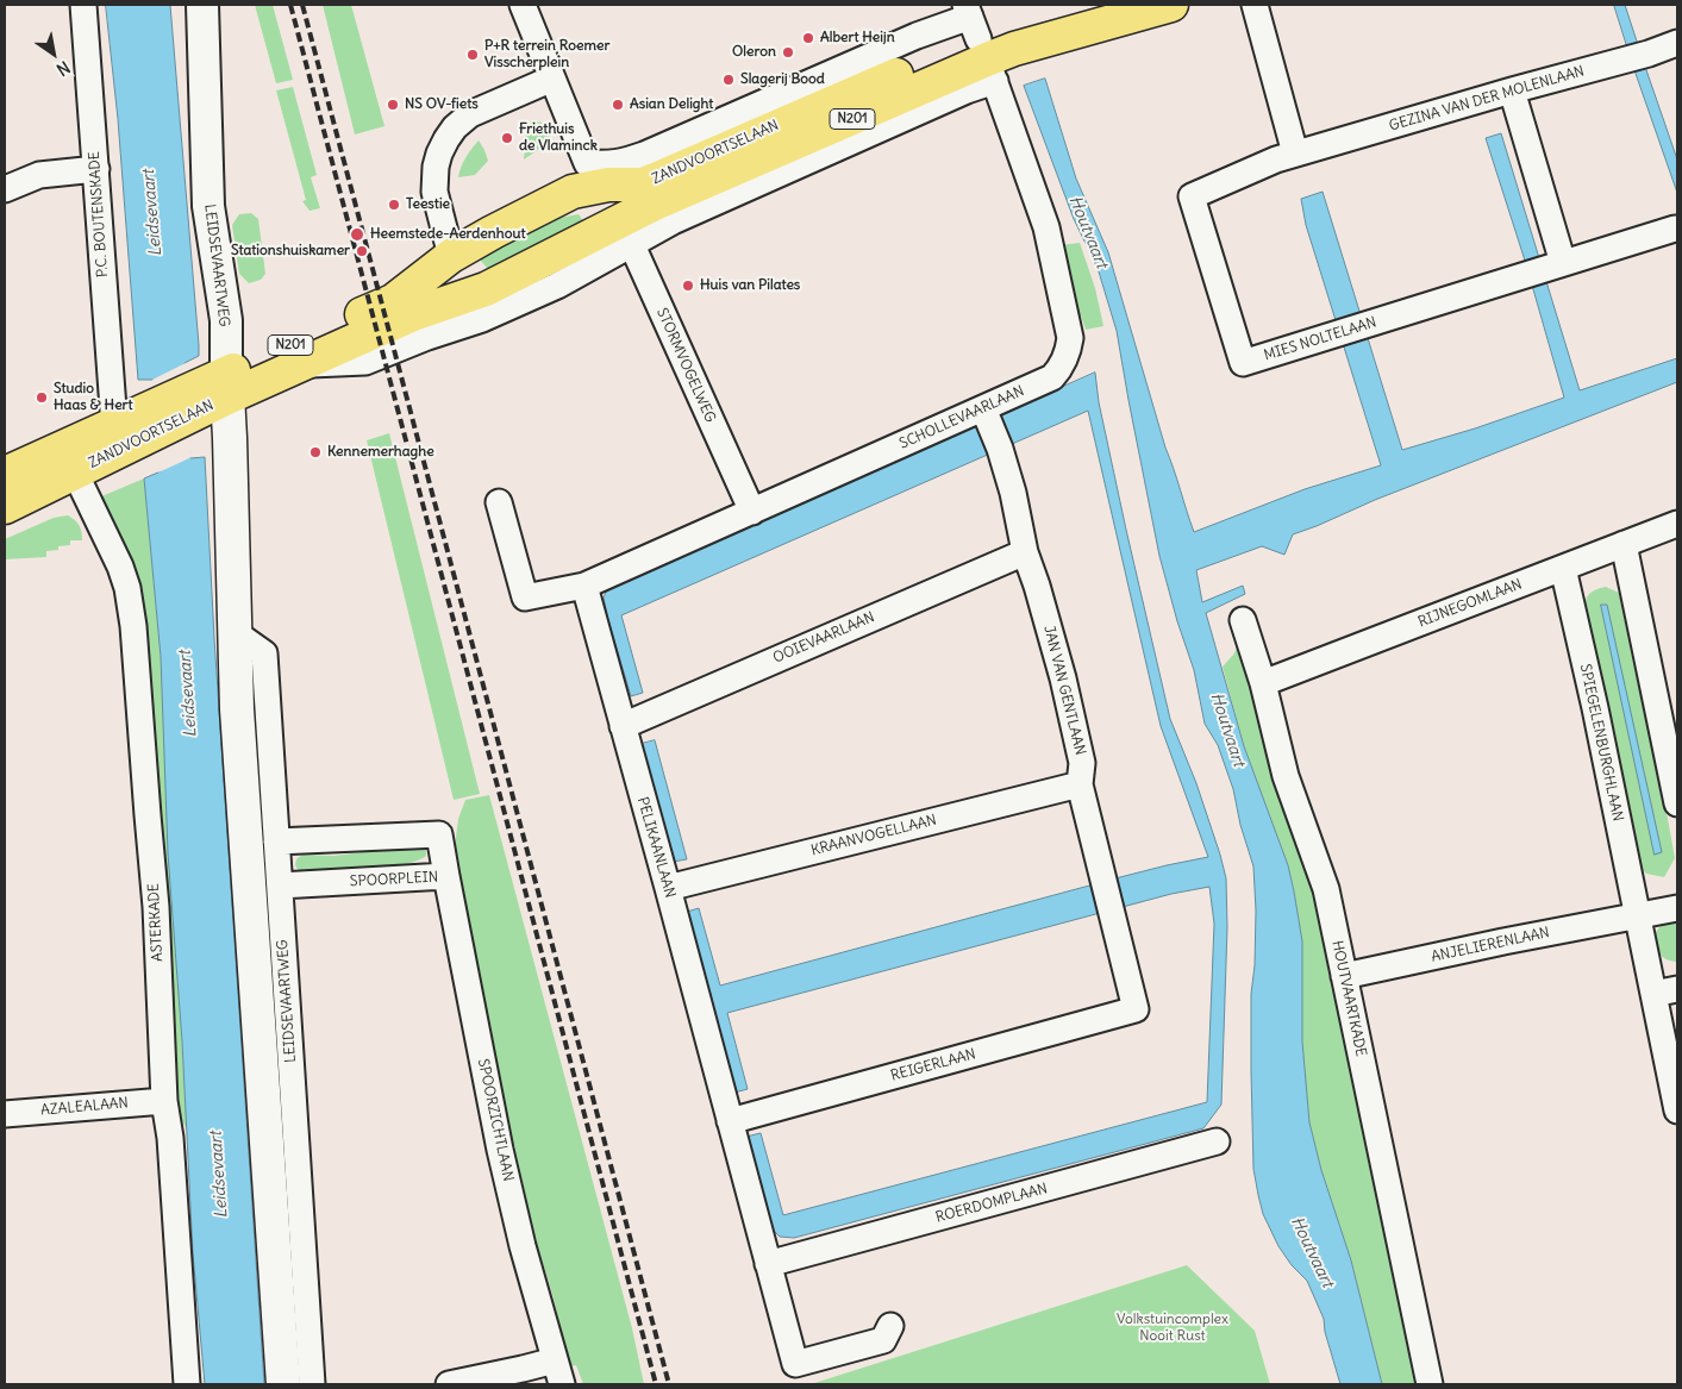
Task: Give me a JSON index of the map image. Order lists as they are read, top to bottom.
{
  "streets": {
    "main road": ["N201", "ZANDVOORTSELAAN", "LEIDSEVAARTWEG"],
    "street": [
      "GEZINA VAN DER MOLENLAAN",
      "P.C. BOUTENSKADE",
      "MIES NOLTELAAN",
      "STORMVOGELWEG",
      "SCHOLLEVAARLAAN",
      "RIJNEGOMLAAN",
      "OOIEVAARLAAN",
      "JAN VAN GENTLAAN",
      "SPIEGELENBURGHLAAN",
      "KRAANVOGELLAAN",
      "PELIKAANLAAN",
      "SPOORPLEIN",
      "ASTERKADE",
      "ANJELIERENLAAN",
      "HOUTVAARTKADE",
      "REIGERLAAN",
      "AZALEALAAN",
      "SPOORZICHTLAAN",
      "ROERDOMPLAAN"
    ]
  },
  "crossings": [
    ["GEZINA VAN DER MOLENLAAN", "MIES NOLTELAAN"],
    ["N201", "ZANDVOORTSELAAN"],
    ["ZANDVOORTSELAAN", "P.C. BOUTENSKADE"],
    ["ZANDVOORTSELAAN", "LEIDSEVAARTWEG"],
    ["ZANDVOORTSELAAN", "STORMVOGELWEG"],
    ["ZANDVOORTSELAAN", "SCHOLLEVAARLAAN"],
    ["ZANDVOORTSELAAN", "ASTERKADE"],
    ["LEIDSEVAARTWEG", "SPOORPLEIN"],
    ["STORMVOGELWEG", "SCHOLLEVAARLAAN"],
    ["SCHOLLEVAARLAAN", "JAN VAN GENTLAAN"],
    ["SCHOLLEVAARLAAN", "PELIKAANLAAN"],
    ["RIJNEGOMLAAN", "SPIEGELENBURGHLAAN"],
    ["RIJNEGOMLAAN", "HOUTVAARTKADE"],
    ["OOIEVAARLAAN", "JAN VAN GENTLAAN"],
    ["OOIEVAARLAAN", "PELIKAANLAAN"],
    ["JAN VAN GENTLAAN", "KRAANVOGELLAAN"],
    ["JAN VAN GENTLAAN", "REIGERLAAN"],
    ["SPIEGELENBURGHLAAN", "ANJELIERENLAAN"],
    ["KRAANVOGELLAAN", "PELIKAANLAAN"],
    ["PELIKAANLAAN", "REIGERLAAN"],
    ["PELIKAANLAAN", "ROERDOMPLAAN"],
    ["SPOORPLEIN", "SPOORZICHTLAAN"],
    ["ASTERKADE", "AZALEALAAN"],
    ["ANJELIERENLAAN", "HOUTVAARTKADE"]
  ],
  "water": ["Leidsevaart", "Houtvaart"],
  "parks": ["Volkstuincomplex Nooit Rust"],
  "places": [
    "Albert Heijn",
    "Oleron",
    "P+R terrein Roemer Visscherplein",
    "Slagerij Bood",
    "NS OV-fiets",
    "Asian Delight",
    "Friethuis de Vlaminck",
    "Teestie",
    "Heemstede-Aerdenhout",
    "Stationshuiskamer",
    "Huis van Pilates",
    "Studio Haas & Hert",
    "Kennemerhaghe"
  ],
  "north": "bottom right"
}
